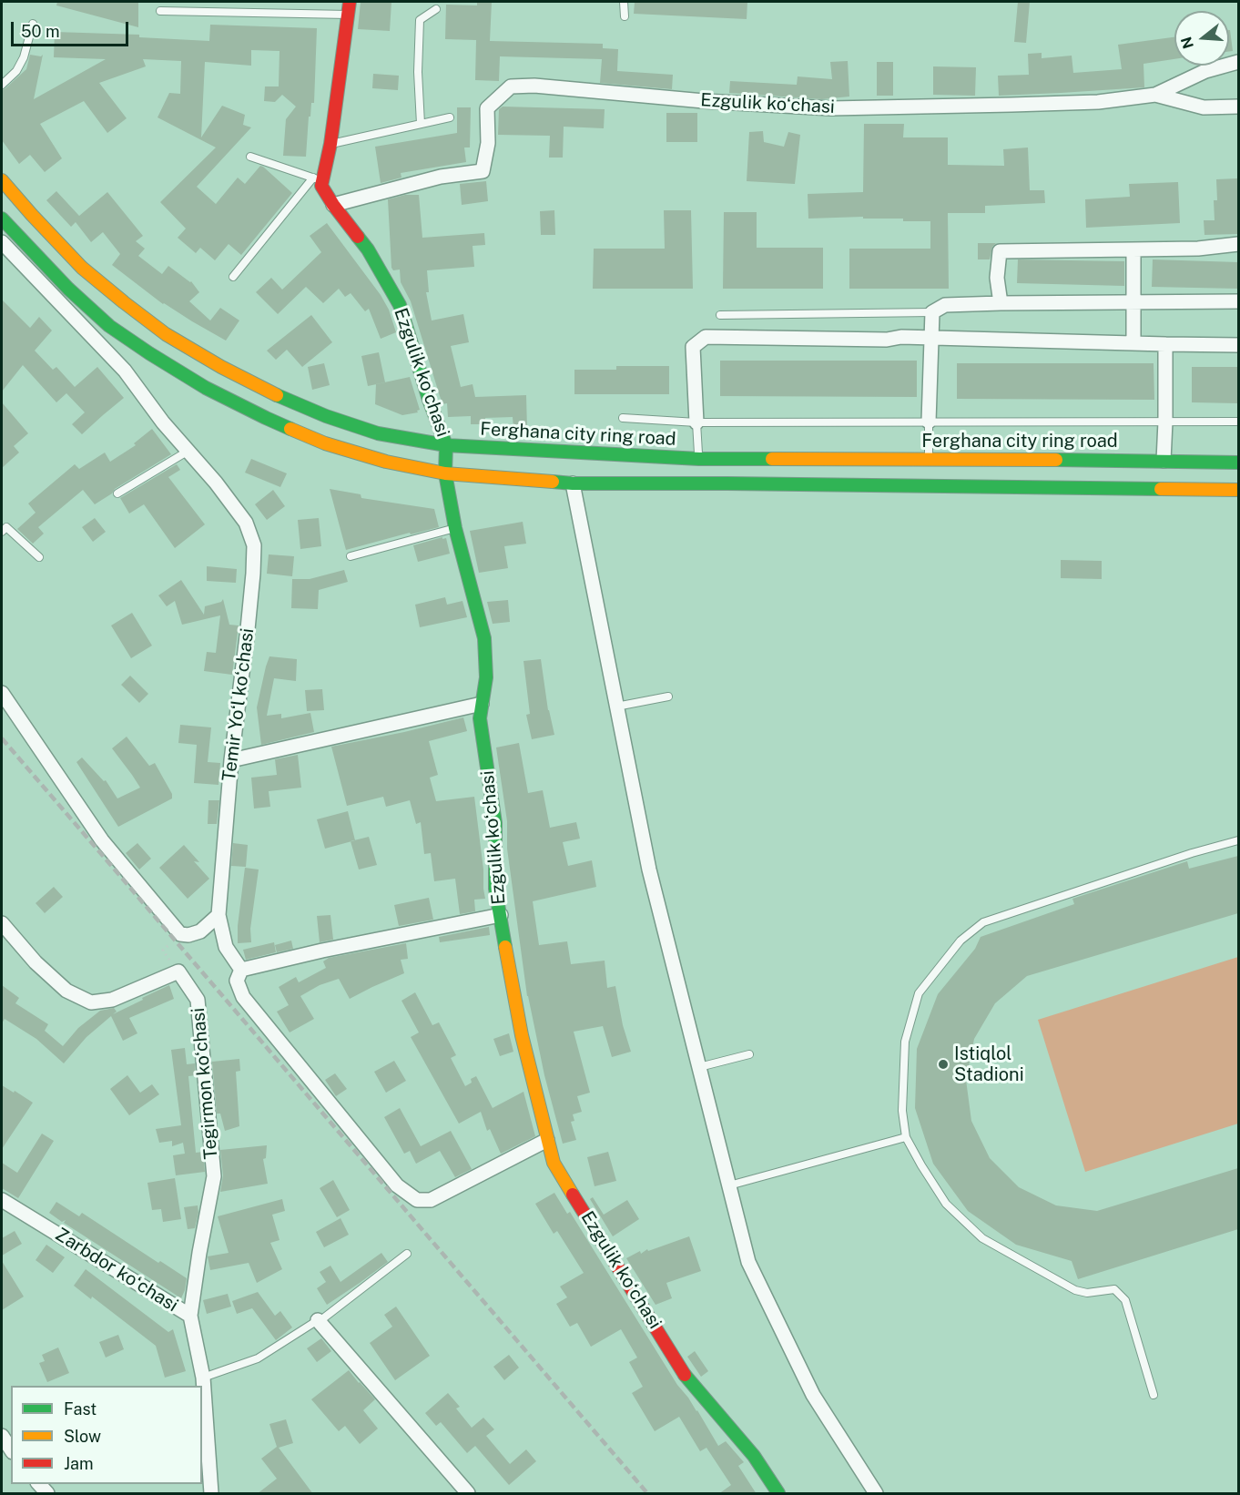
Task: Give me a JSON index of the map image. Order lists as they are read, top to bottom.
{
  "streets": {
    "main road": ["Ezgulik koʻchasi", "Ferghana city ring road"],
    "street": ["Temir Yoʻl koʻchasi", "Tegirmon koʻchasi", "Zarbdor koʻchasi"]
  },
  "crossings": [
    ["Ezgulik koʻchasi", "Ferghana city ring road"],
    ["Tegirmon koʻchasi", "Zarbdor koʻchasi"]
  ],
  "places": ["Istiqlol Stadioni"],
  "legend": ["Fast", "Slow", "Jam"],
  "scale_bar": "50 m",
  "north": "left"
}
